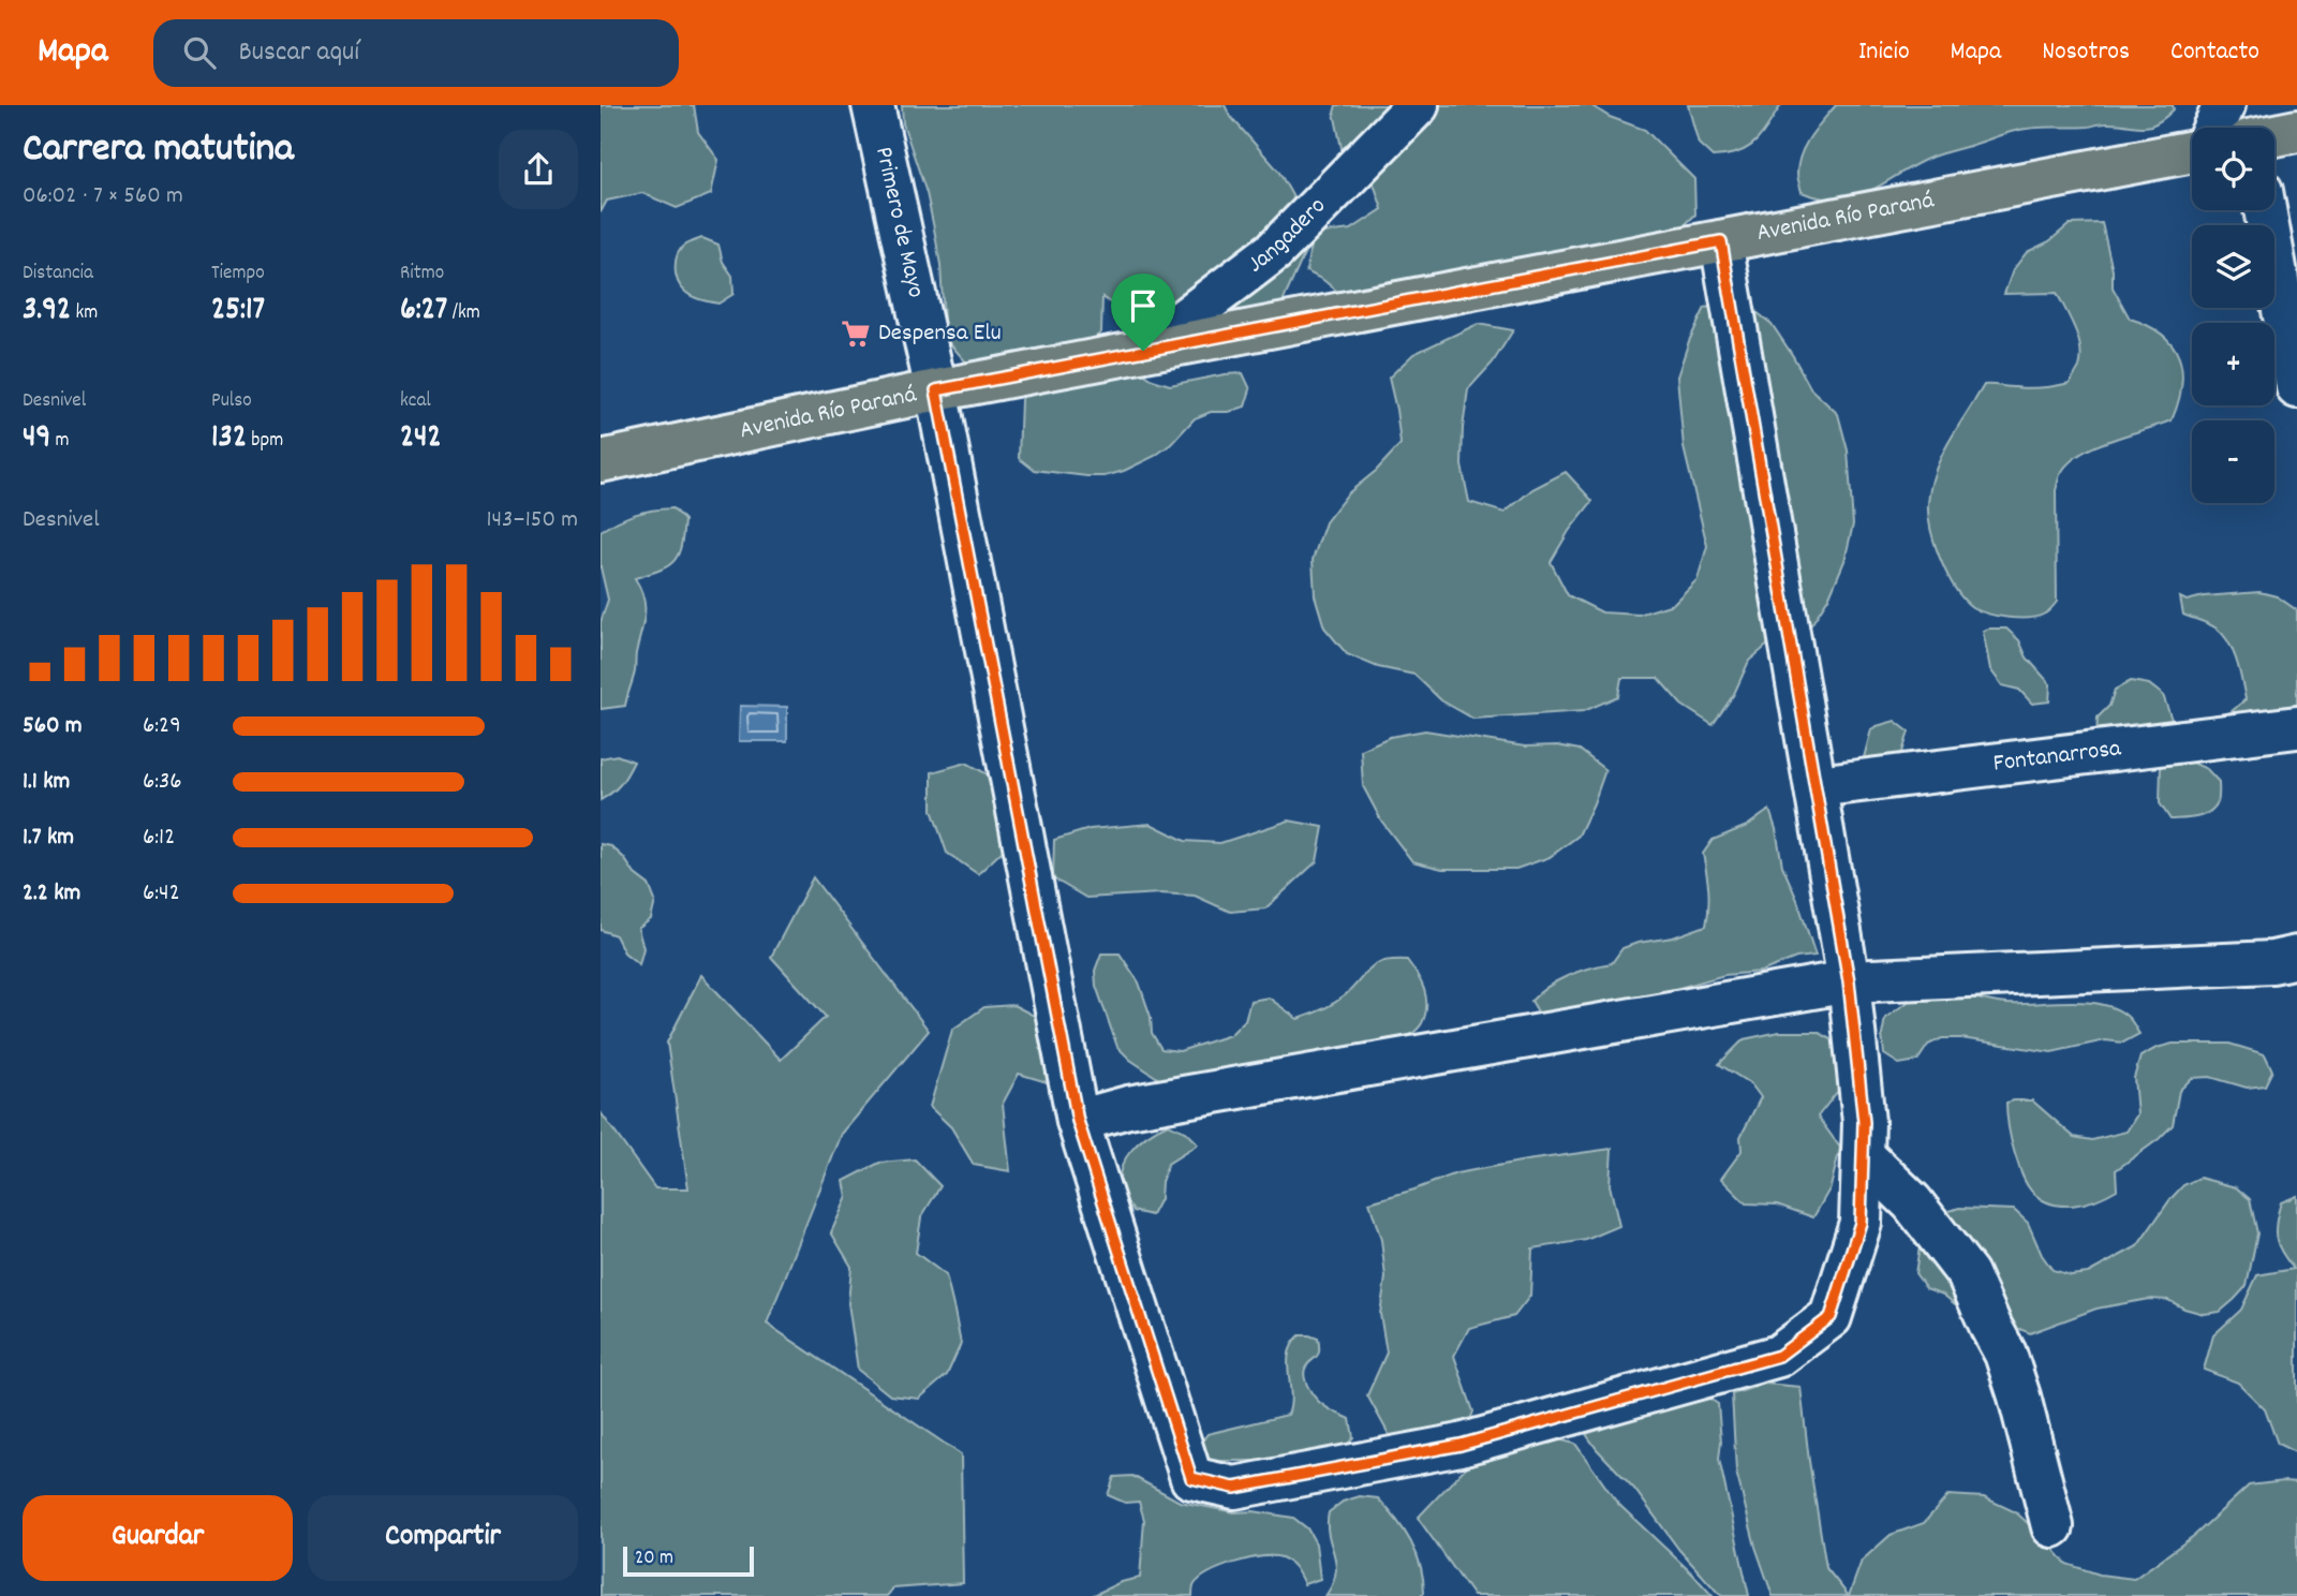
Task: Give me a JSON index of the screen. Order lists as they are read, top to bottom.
{
  "streets": {
    "main road": ["Avenida Río Paraná"],
    "street": ["Primero de Mayo", "Jangadero", "Fontanarrosa"]
  },
  "crossings": [
    ["Avenida Río Paraná", "Primero de Mayo"],
    ["Avenida Río Paraná", "Jangadero"]
  ],
  "places": {
    "supermarket": ["Despensa Elu"]
  },
  "scale_bar": "20 m",
  "page": {
    "header": "Mapa",
    "search": "Buscar aquí",
    "nav": [
      "Inicio",
      "Mapa",
      "Nosotros",
      "Contacto"
    ],
    "heading": ["Carrera matutina", "06:02 · 7 × 560 m"],
    "map_buttons": ["+", "−"],
    "stats": [
      ["Distancia", "3.92 km"],
      ["Tiempo", "25:17"],
      ["Ritmo", "6:27 /km"],
      ["Desnivel", "49 m"],
      ["Pulso", "132 bpm"],
      ["kcal", "242"]
    ],
    "chart": ["Desnivel", "143–150 m"],
    "list": [
      {
        "name": "560 m",
        "note": "6:29"
      },
      {
        "name": "1.1 km",
        "note": "6:36"
      },
      {
        "name": "1.7 km",
        "note": "6:12"
      },
      {
        "name": "2.2 km",
        "note": "6:42"
      }
    ],
    "buttons": ["Guardar", "Compartir"],
    "scale": "20 m"
  }
}
